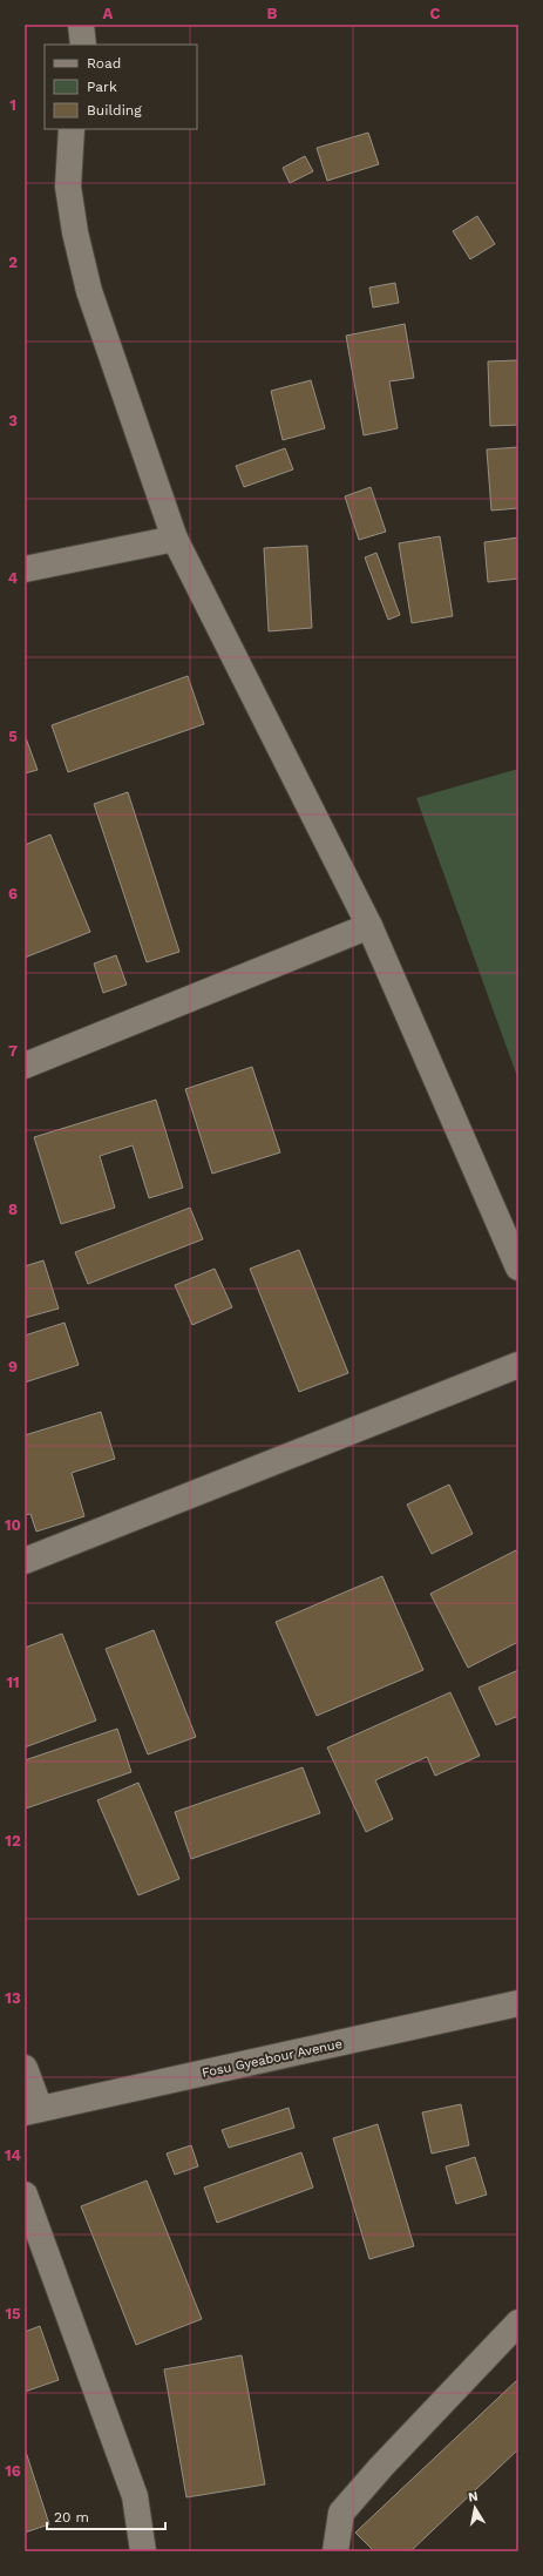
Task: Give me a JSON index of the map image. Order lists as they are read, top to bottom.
{
  "streets": {
    "street": ["Fosu Gyeabour Avenue"]
  },
  "legend": ["Road", "Park", "Building"],
  "scale_bar": "20 m",
  "north": "top",
  "grid": {
    "columns": ["A", "B", "C"],
    "rows": [
      "1",
      "2",
      "3",
      "4",
      "5",
      "6",
      "7",
      "8",
      "9",
      "10",
      "11",
      "12",
      "13",
      "14",
      "15",
      "16"
    ]
  }
}
